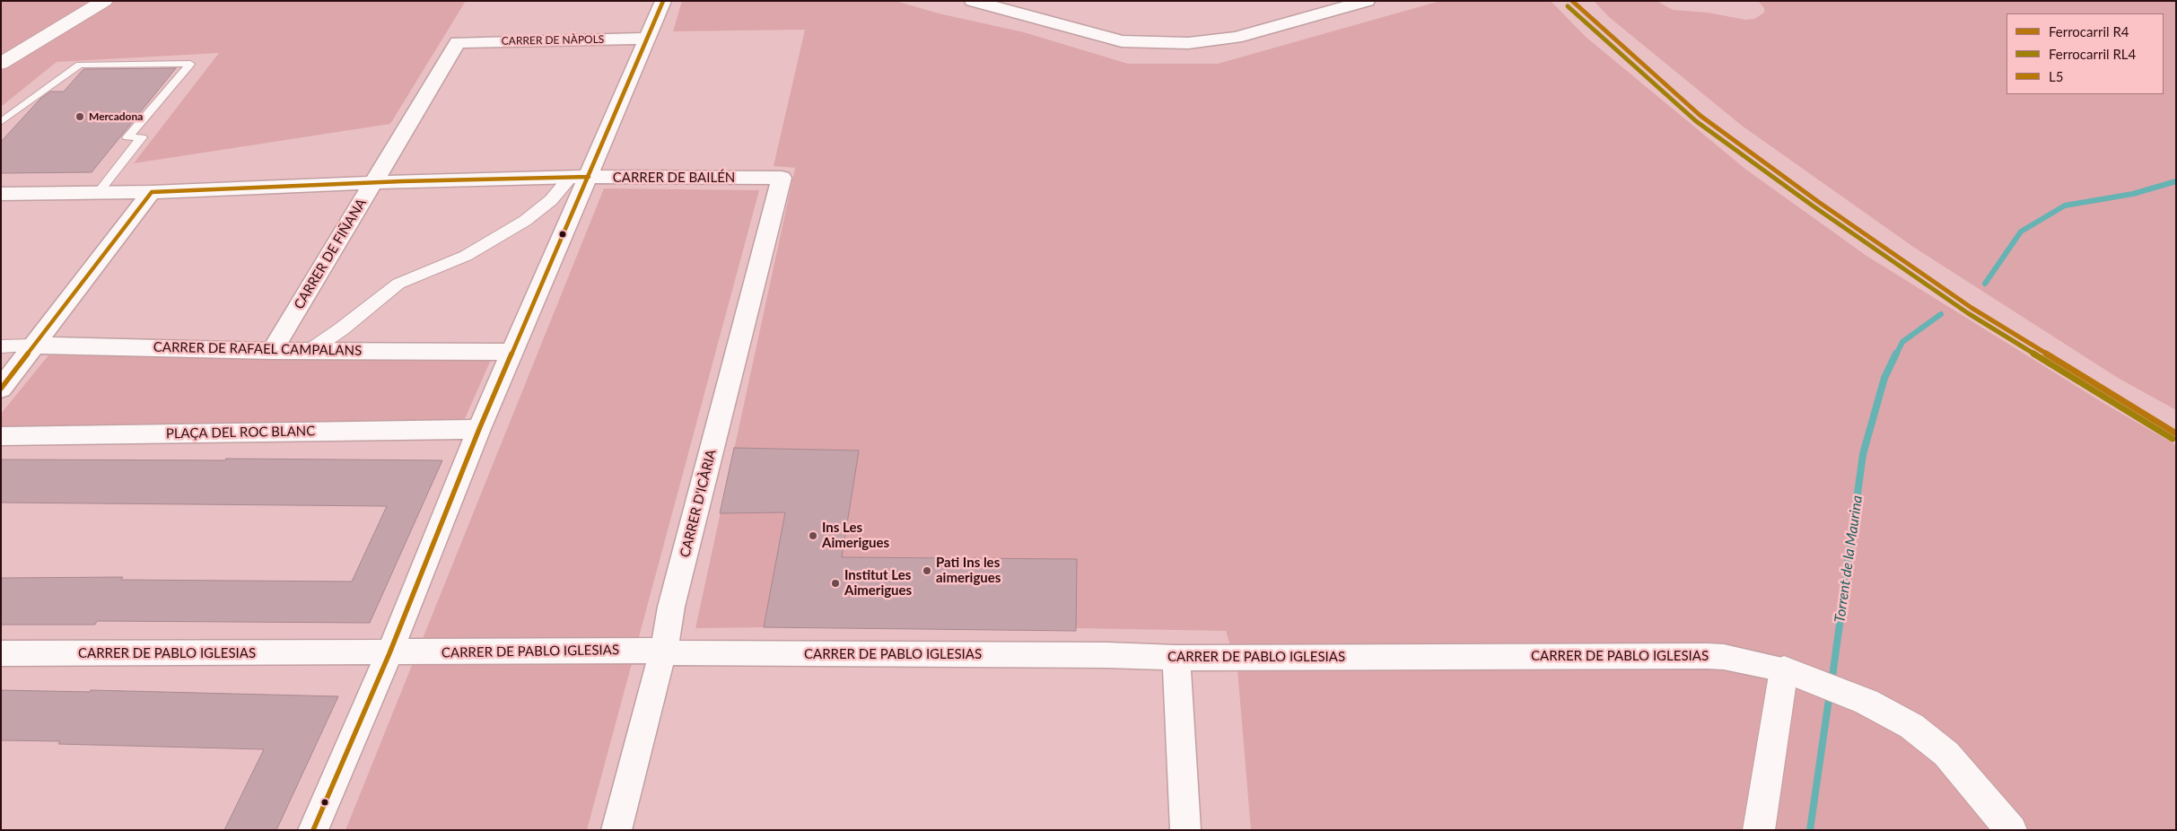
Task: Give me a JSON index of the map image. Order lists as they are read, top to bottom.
{
  "streets": {
    "street": [
      "CARRER DE NÀPOLS",
      "CARRER DE BAILÉN",
      "CARRER DE FIÑANA",
      "CARRER DE RAFAEL CAMPALANS",
      "PLAÇA DEL ROC BLANC",
      "CARRER D'ICÀRIA",
      "CARRER DE PABLO IGLESIAS"
    ]
  },
  "crossings": [
    ["CARRER DE NÀPOLS", "CARRER DE FIÑANA"],
    ["CARRER DE BAILÉN", "CARRER DE FIÑANA"],
    ["CARRER DE BAILÉN", "CARRER D'ICÀRIA"],
    ["CARRER DE FIÑANA", "CARRER DE RAFAEL CAMPALANS"],
    ["CARRER D'ICÀRIA", "CARRER DE PABLO IGLESIAS"]
  ],
  "water": ["Torrent de la Maurina"],
  "places": [
    "Mercadona",
    "Ins Les Aimerigues",
    "Pati Ins les aimerigues",
    "Institut Les Aimerigues"
  ],
  "lines": ["rail line R4", "transit line L5", "rail line RL4"],
  "legend": ["Ferrocarril R4", "Ferrocarril RL4", "L5"]
}
